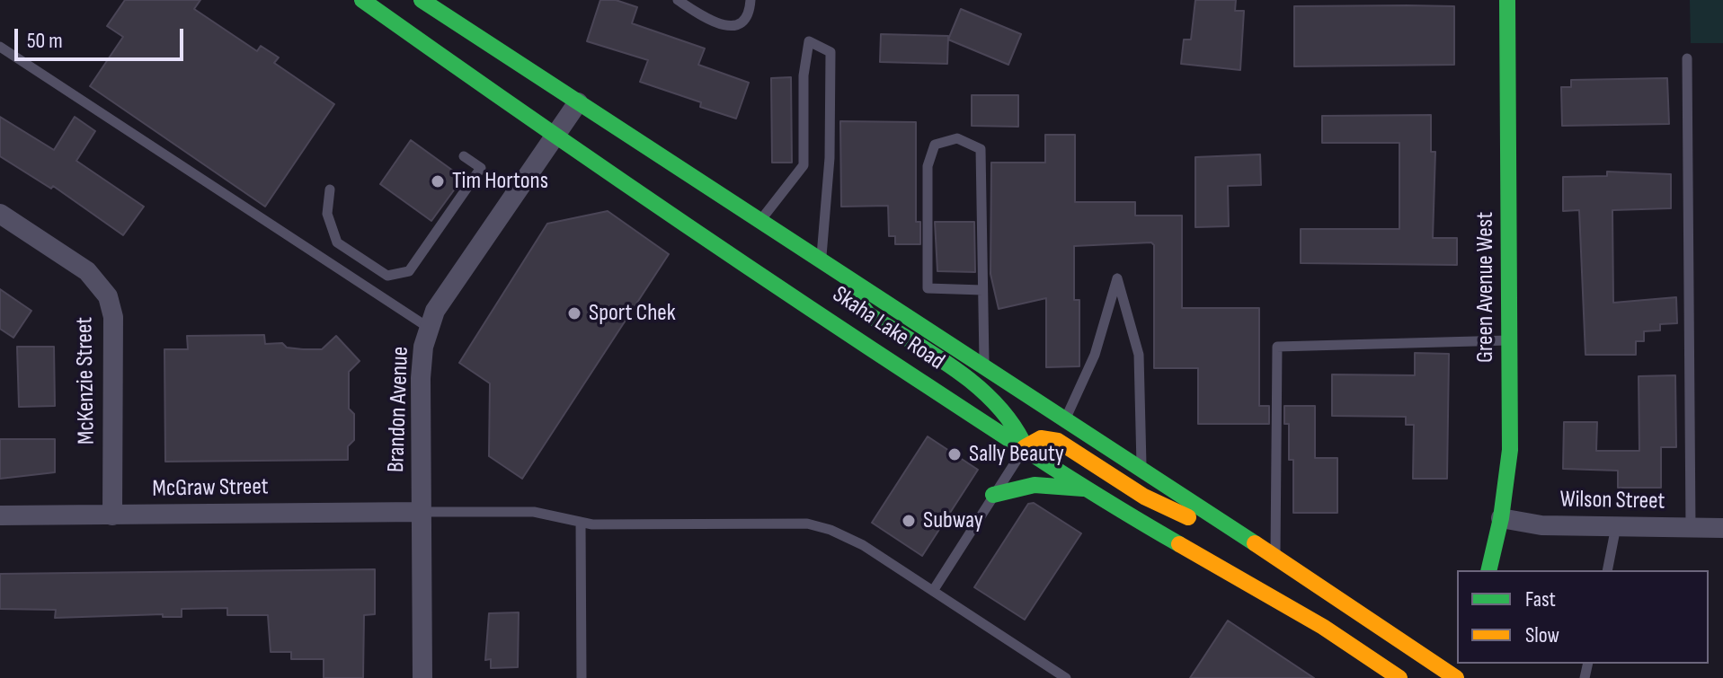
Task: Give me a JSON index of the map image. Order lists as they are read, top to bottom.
{
  "streets": {
    "main road": ["Green Avenue West", "Skaha Lake Road"],
    "street": [
      "McKenzie Street",
      "Brandon Avenue",
      "McGraw Street",
      "Wilson Street"
    ]
  },
  "crossings": [
    ["Green Avenue West", "Wilson Street"],
    ["Skaha Lake Road", "Brandon Avenue"],
    ["McKenzie Street", "McGraw Street"],
    ["Brandon Avenue", "McGraw Street"]
  ],
  "places": [
    "Tim Hortons",
    "Sport Chek",
    "Sally Beauty",
    "Subway"
  ],
  "legend": ["Fast", "Slow"],
  "scale_bar": "50 m"
}
